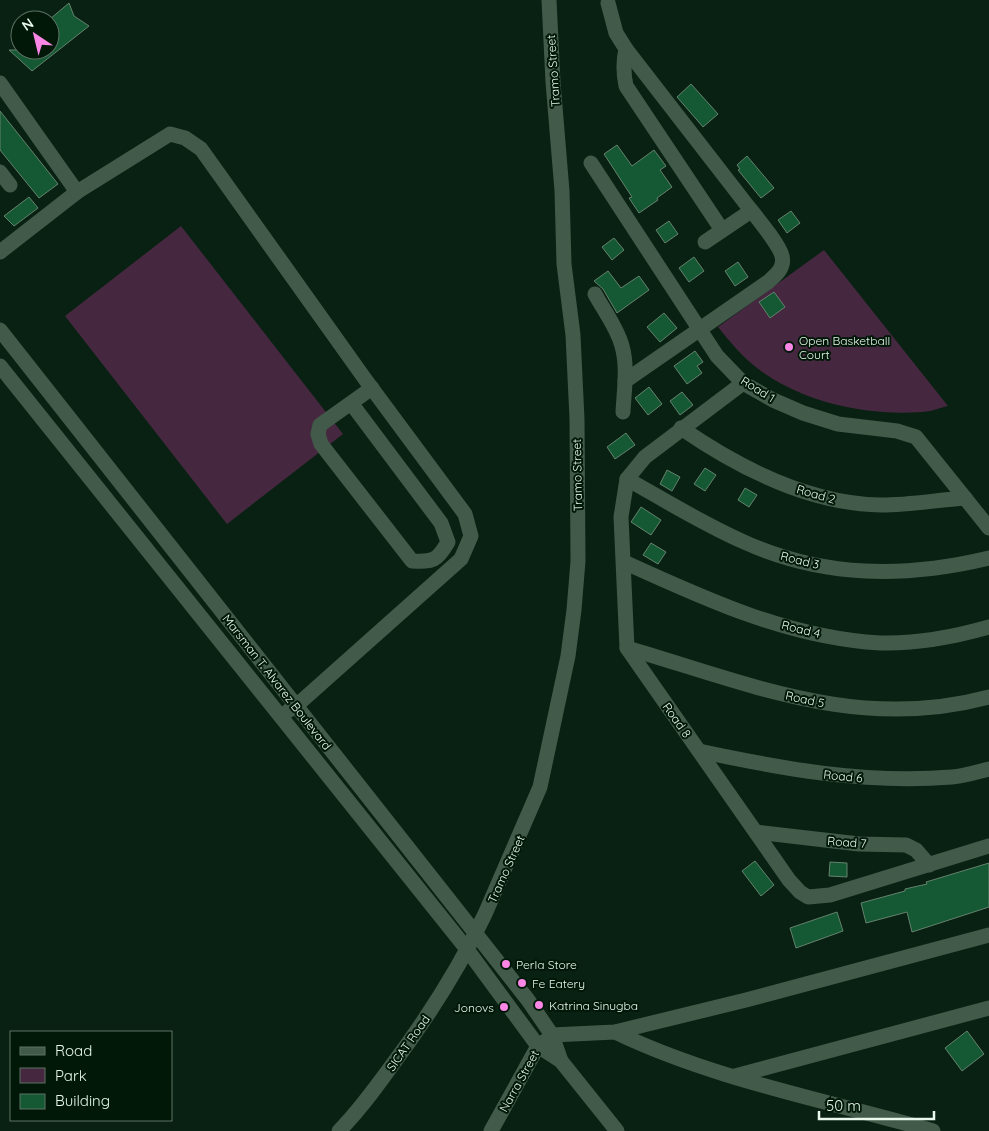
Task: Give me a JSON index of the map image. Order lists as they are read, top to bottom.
{
  "streets": {
    "street": [
      "Tramo Street",
      "Road 1",
      "Road 2",
      "Road 3",
      "Road 4",
      "Marsman T. Alvarez Boulevard",
      "Road 5",
      "Road 8",
      "Road 6",
      "Road 7",
      "SICAT Road",
      "Narra Street"
    ]
  },
  "crossings": [
    ["Tramo Street", "Marsman T. Alvarez Boulevard"],
    ["Tramo Street", "SICAT Road"],
    ["Road 1", "Road 2"],
    ["Marsman T. Alvarez Boulevard", "SICAT Road"],
    ["Marsman T. Alvarez Boulevard", "Narra Street"],
    ["Road 5", "Road 8"],
    ["Road 8", "Road 6"],
    ["Road 8", "Road 7"]
  ],
  "places": [
    "Open Basketball Court",
    "Perla Store",
    "Fe Eatery",
    "Katrina Sinugba",
    "Jonovs"
  ],
  "legend": ["Road", "Park", "Building"],
  "scale_bar": "50 m",
  "north": "top left"
}
